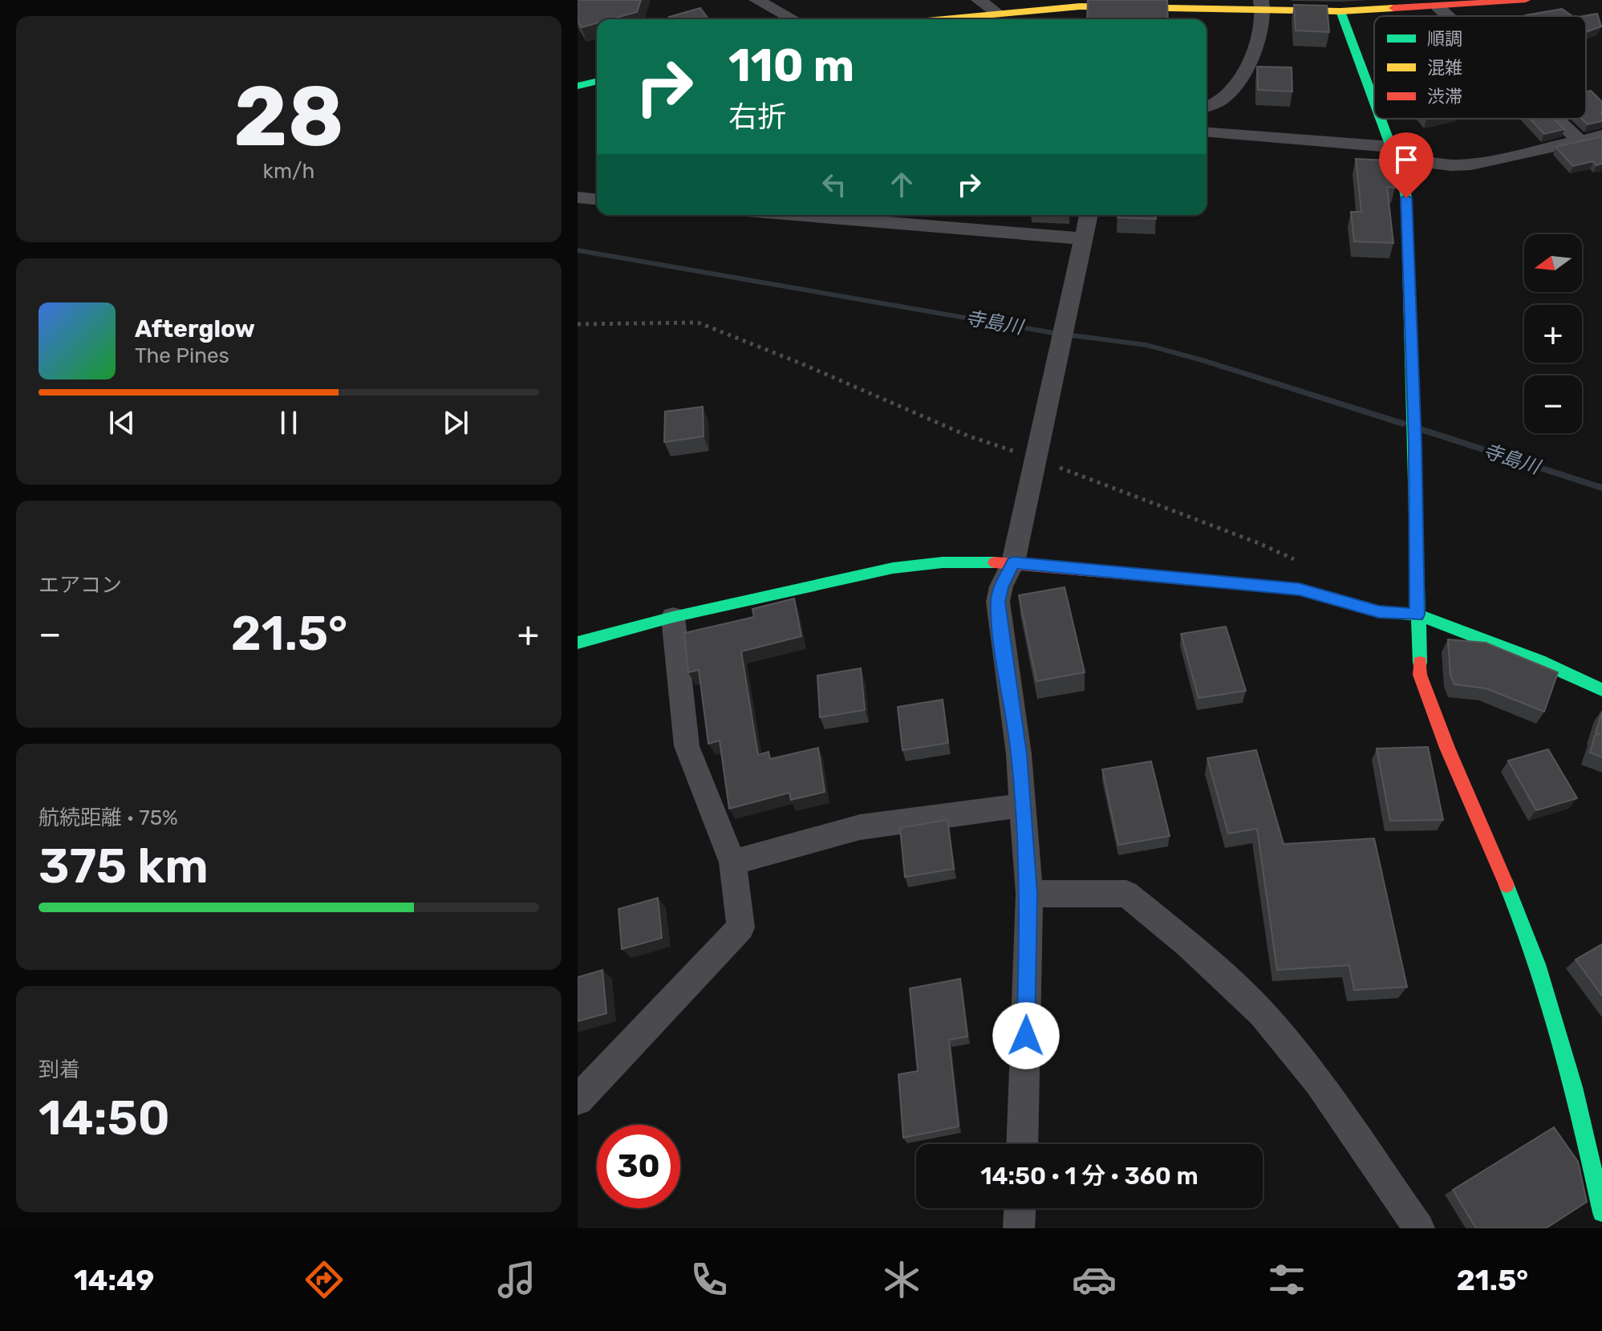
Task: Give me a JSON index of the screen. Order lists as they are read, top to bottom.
{
  "water": ["寺島川"],
  "legend": ["順調", "混雑", "渋滞"],
  "north": "left",
  "page": {
    "tile": [
      ["28", "km/h"],
      "エアコン",
      ["航続距離 · 75%", "375 km"],
      ["到着", "14:50"]
    ],
    "turn": ["110 m", "右折"],
    "map_buttons": ["+", "−"],
    "song": ["Afterglow", "The Pines"],
    "heat": ["−", "21.5°", "+"],
    "limit": "30",
    "trip": "14:50 · 1 分 · 360 m",
    "tabs": ["14:49", "21.5°"]
  }
}
